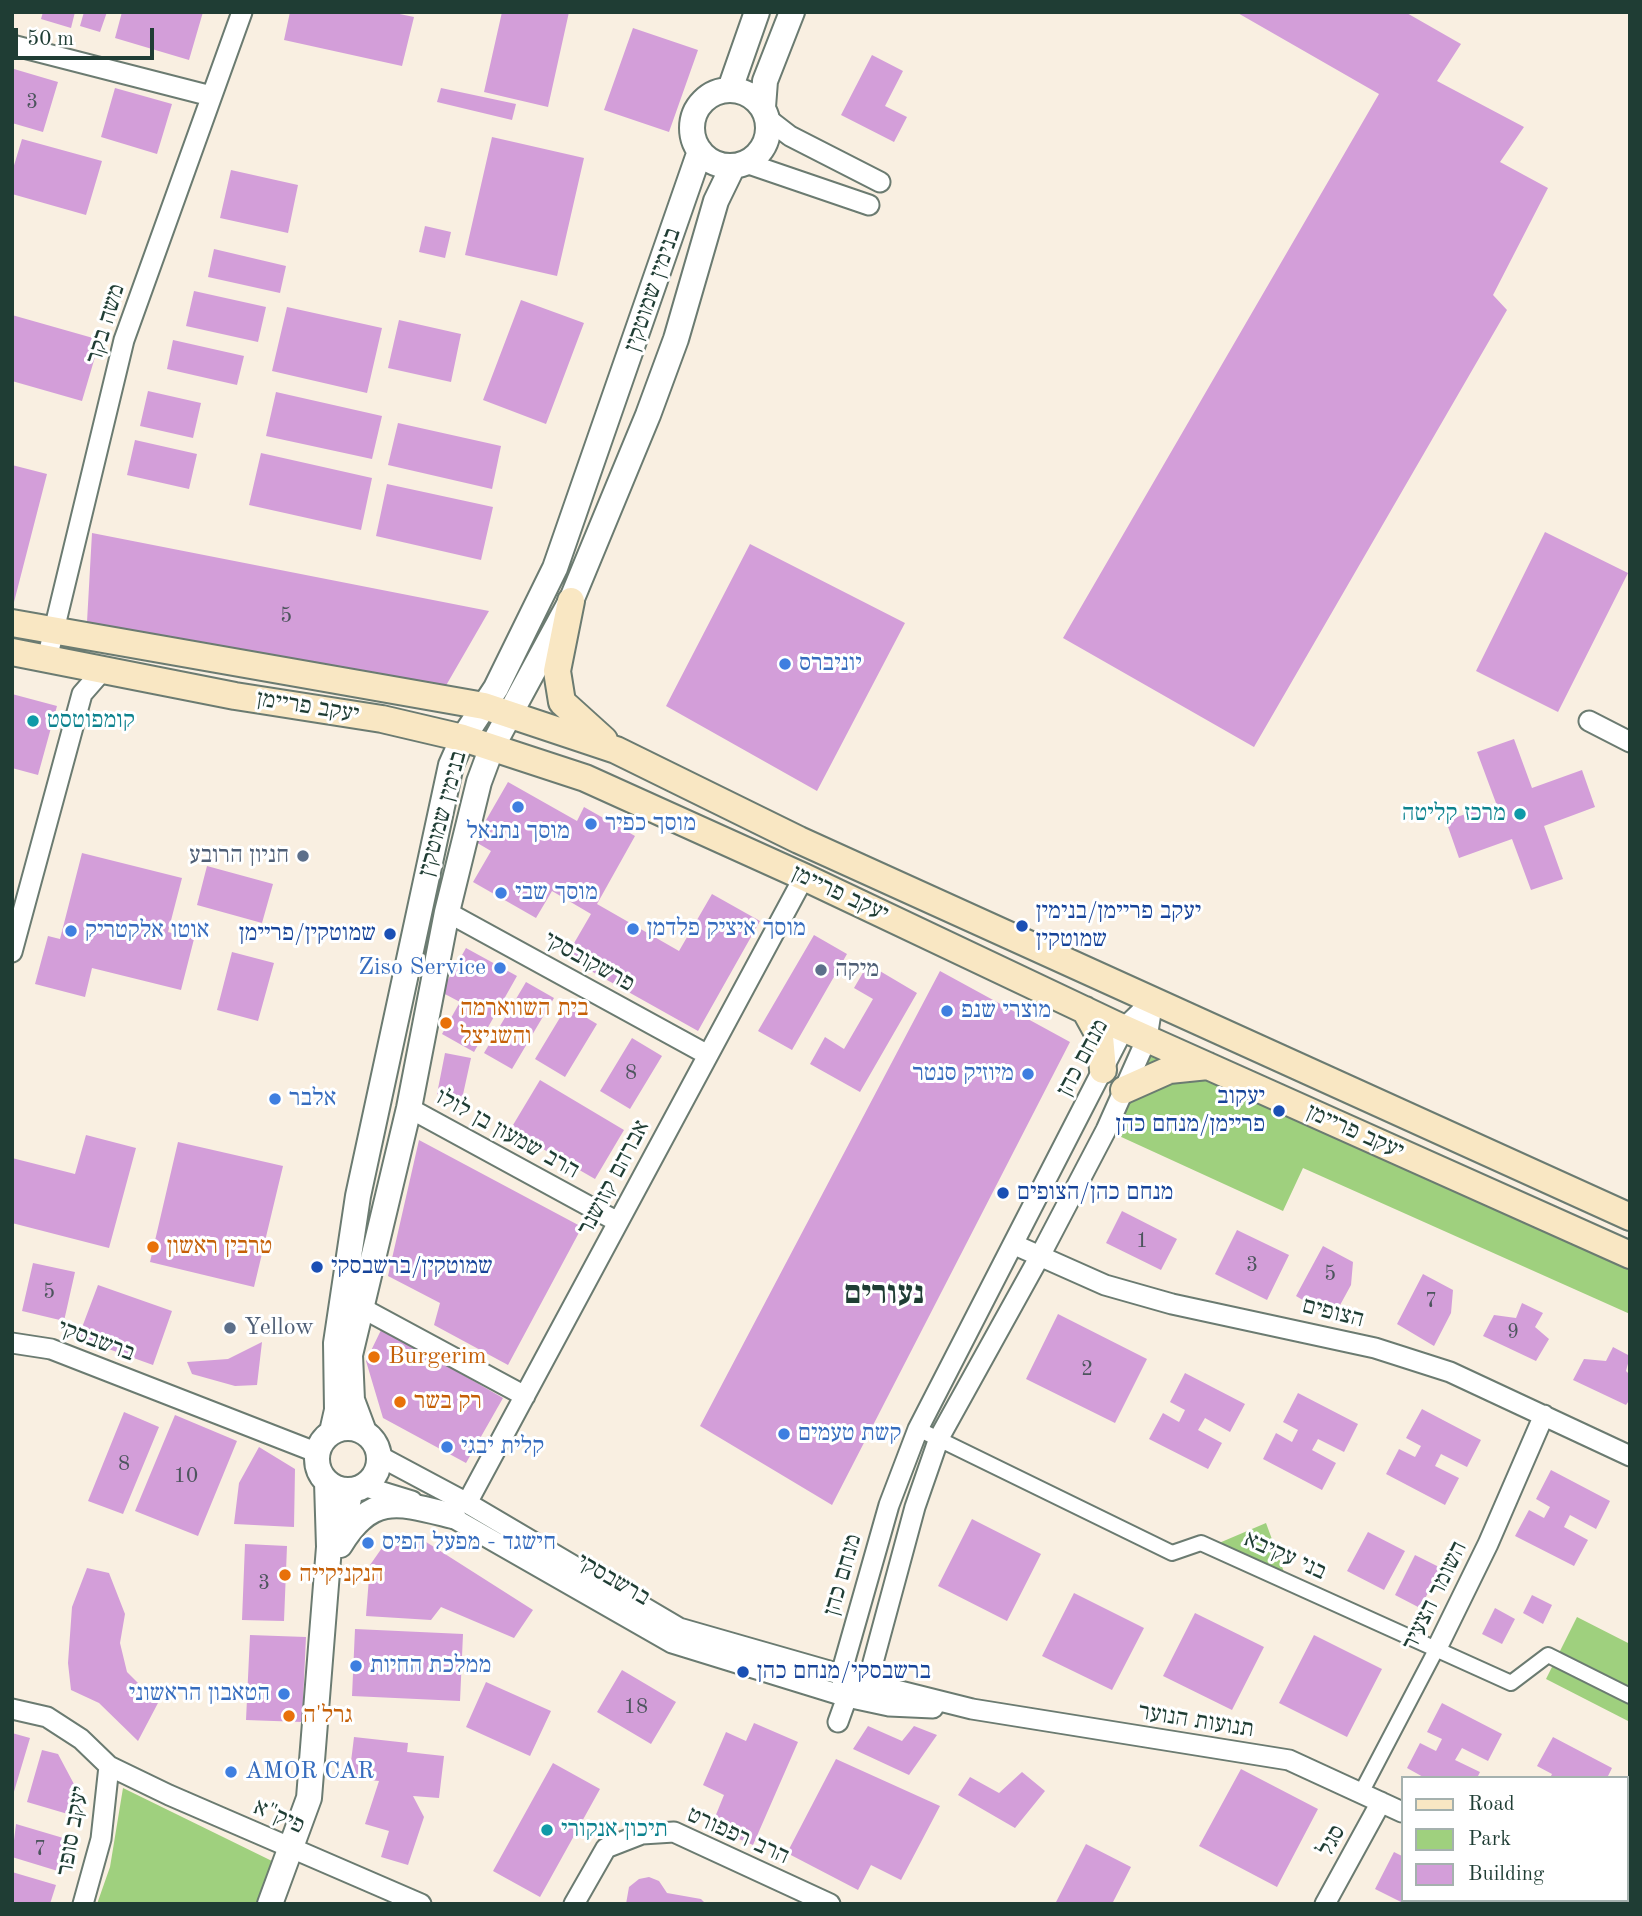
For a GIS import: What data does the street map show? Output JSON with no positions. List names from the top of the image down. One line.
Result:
{"streets":{"main road":["יעקב פריימן"],"street":["בנימין שמוטקין","משה בקר","פרשקובסקי","מנחם כהן","הרב שמעון בן לולו","אברהם קזושנר","הצופים","ברשבסקי","בני עקיבא","השומר הצעיר","תנועות הנוער","פיק\"א","יעקב סופר","הרב רפפורט","סגל"]},"crossings":[["בנימין שמוטקין","יעקב פריימן"],["בנימין שמוטקין","פרשקובסקי"],["בנימין שמוטקין","הרב שמעון בן לולו"],["בנימין שמוטקין","ברשבסקי"],["משה בקר","יעקב פריימן"],["יעקב פריימן","מנחם כהן"],["יעקב פריימן","אברהם קזושנר"],["פרשקובסקי","אברהם קזושנר"],["מנחם כהן","הצופים"],["מנחם כהן","ברשבסקי"],["מנחם כהן","בני עקיבא"],["מנחם כהן","תנועות הנוער"],["הרב שמעון בן לולו","אברהם קזושנר"],["אברהם קזושנר","ברשבסקי"],["הצופים","השומר הצעיר"],["ברשבסקי","תנועות הנוער"],["בני עקיבא","השומר הצעיר"],["השומר הצעיר","תנועות הנוער"],["תנועות הנוער","סגל"],["פיק\"א","יעקב סופר"]],"districts":["נעורים"],"places":["יוניברס","קומפוטסט","מוסך נתנאל","מרכז קליטה","מוסך כפיר","חניון הרובע","מוסך שבי","יעקב פריימן/בנימין שמוטקין","מוסך איציק פלדמן","אוטו אלקטריק","שמוטקין/פריימן","Ziso Service","מיקה","מוצרי שנפ","בית השווארמה והשניצל","מיוזיק סנטר","אלבר","יעקוב פריימן/מנחם כהן","מנחם כהן/הצופים","טרבין ראשון","שמוטקין/ברשבסקי","Yellow","Burgerim","רק בשר","קשת טעמים","קלית יבגי","חישגד - מפעל הפיס","הנקניקייה","ממלכת החיות","ברשבסקי/מנחם כהן","הטאבון הראשוני","גרל'ה","AMOR CAR","תיכון אנקורי"],"house_numbers":["3","5","8","1","3","5","5","7","9","2","8","10","3","18","7"],"legend":["Road","Park","Building"],"scale_bar":"50 m"}
